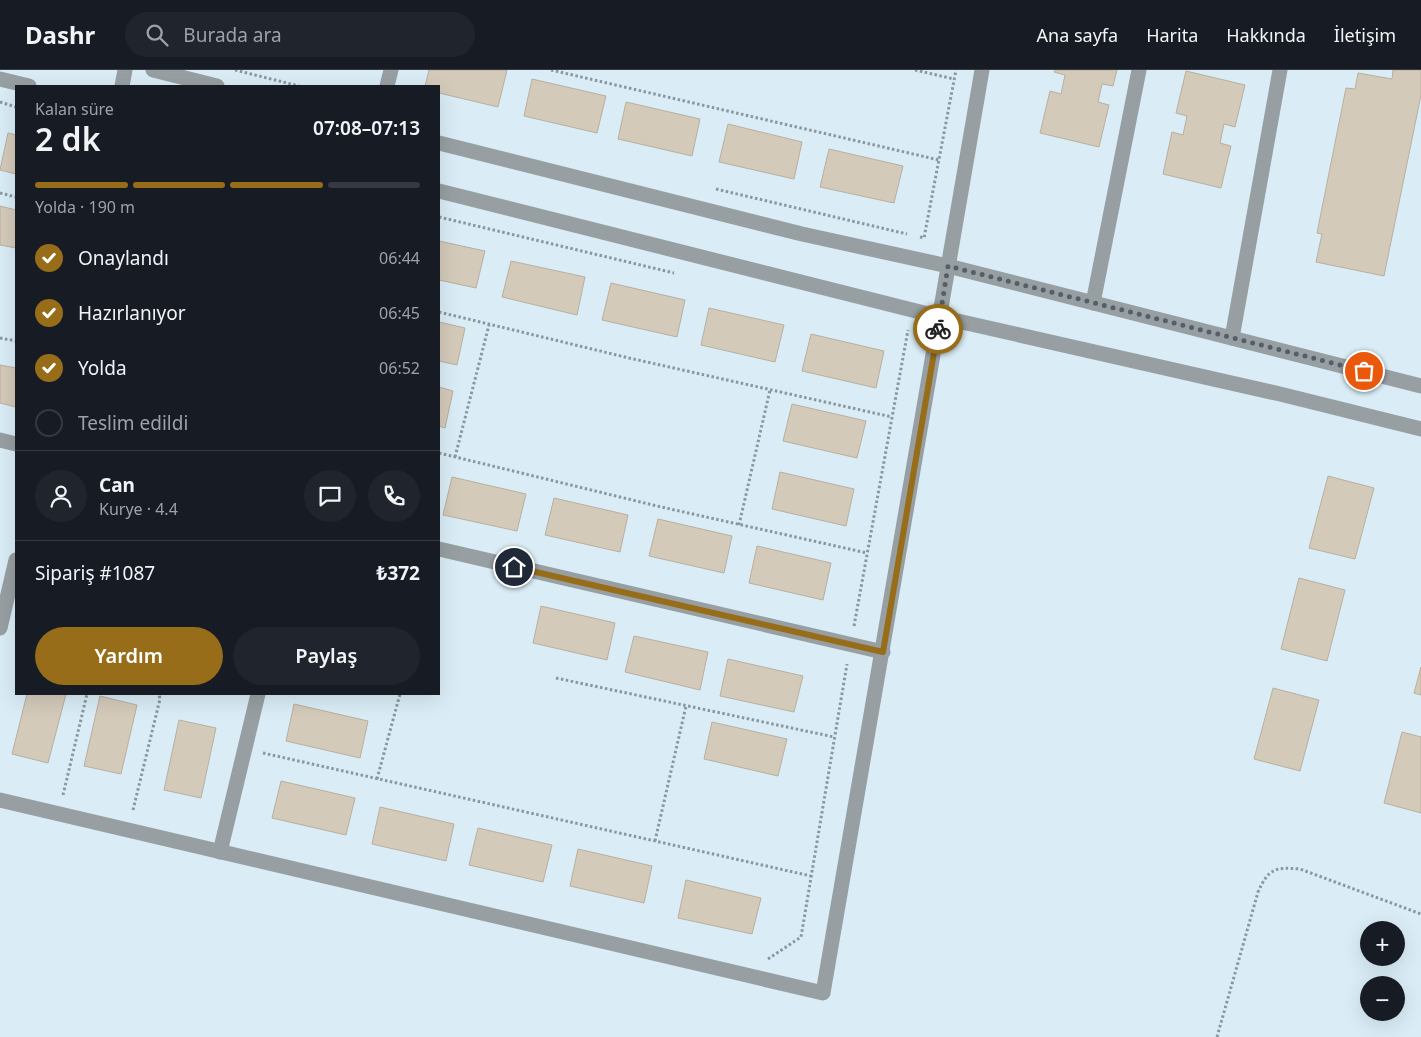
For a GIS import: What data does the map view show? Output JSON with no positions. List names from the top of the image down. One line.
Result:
{"page":{"header":"Dashr","search":"Burada ara","nav":["Ana sayfa","Harita","Hakkında","İletişim"],"heading":["2 dk","Kalan süre","07:08–07:13"],"panel":["Can","Kurye · 4.4","Sipariş #1087","₺372"],"bar":"Yolda · 190 m","list":[["Onaylandı","06:44"],["Hazırlanıyor","06:45"],["Yolda","06:52"],"Teslim edildi"],"buttons":["Yardım","Paylaş"],"map_buttons":["+","−"]}}
